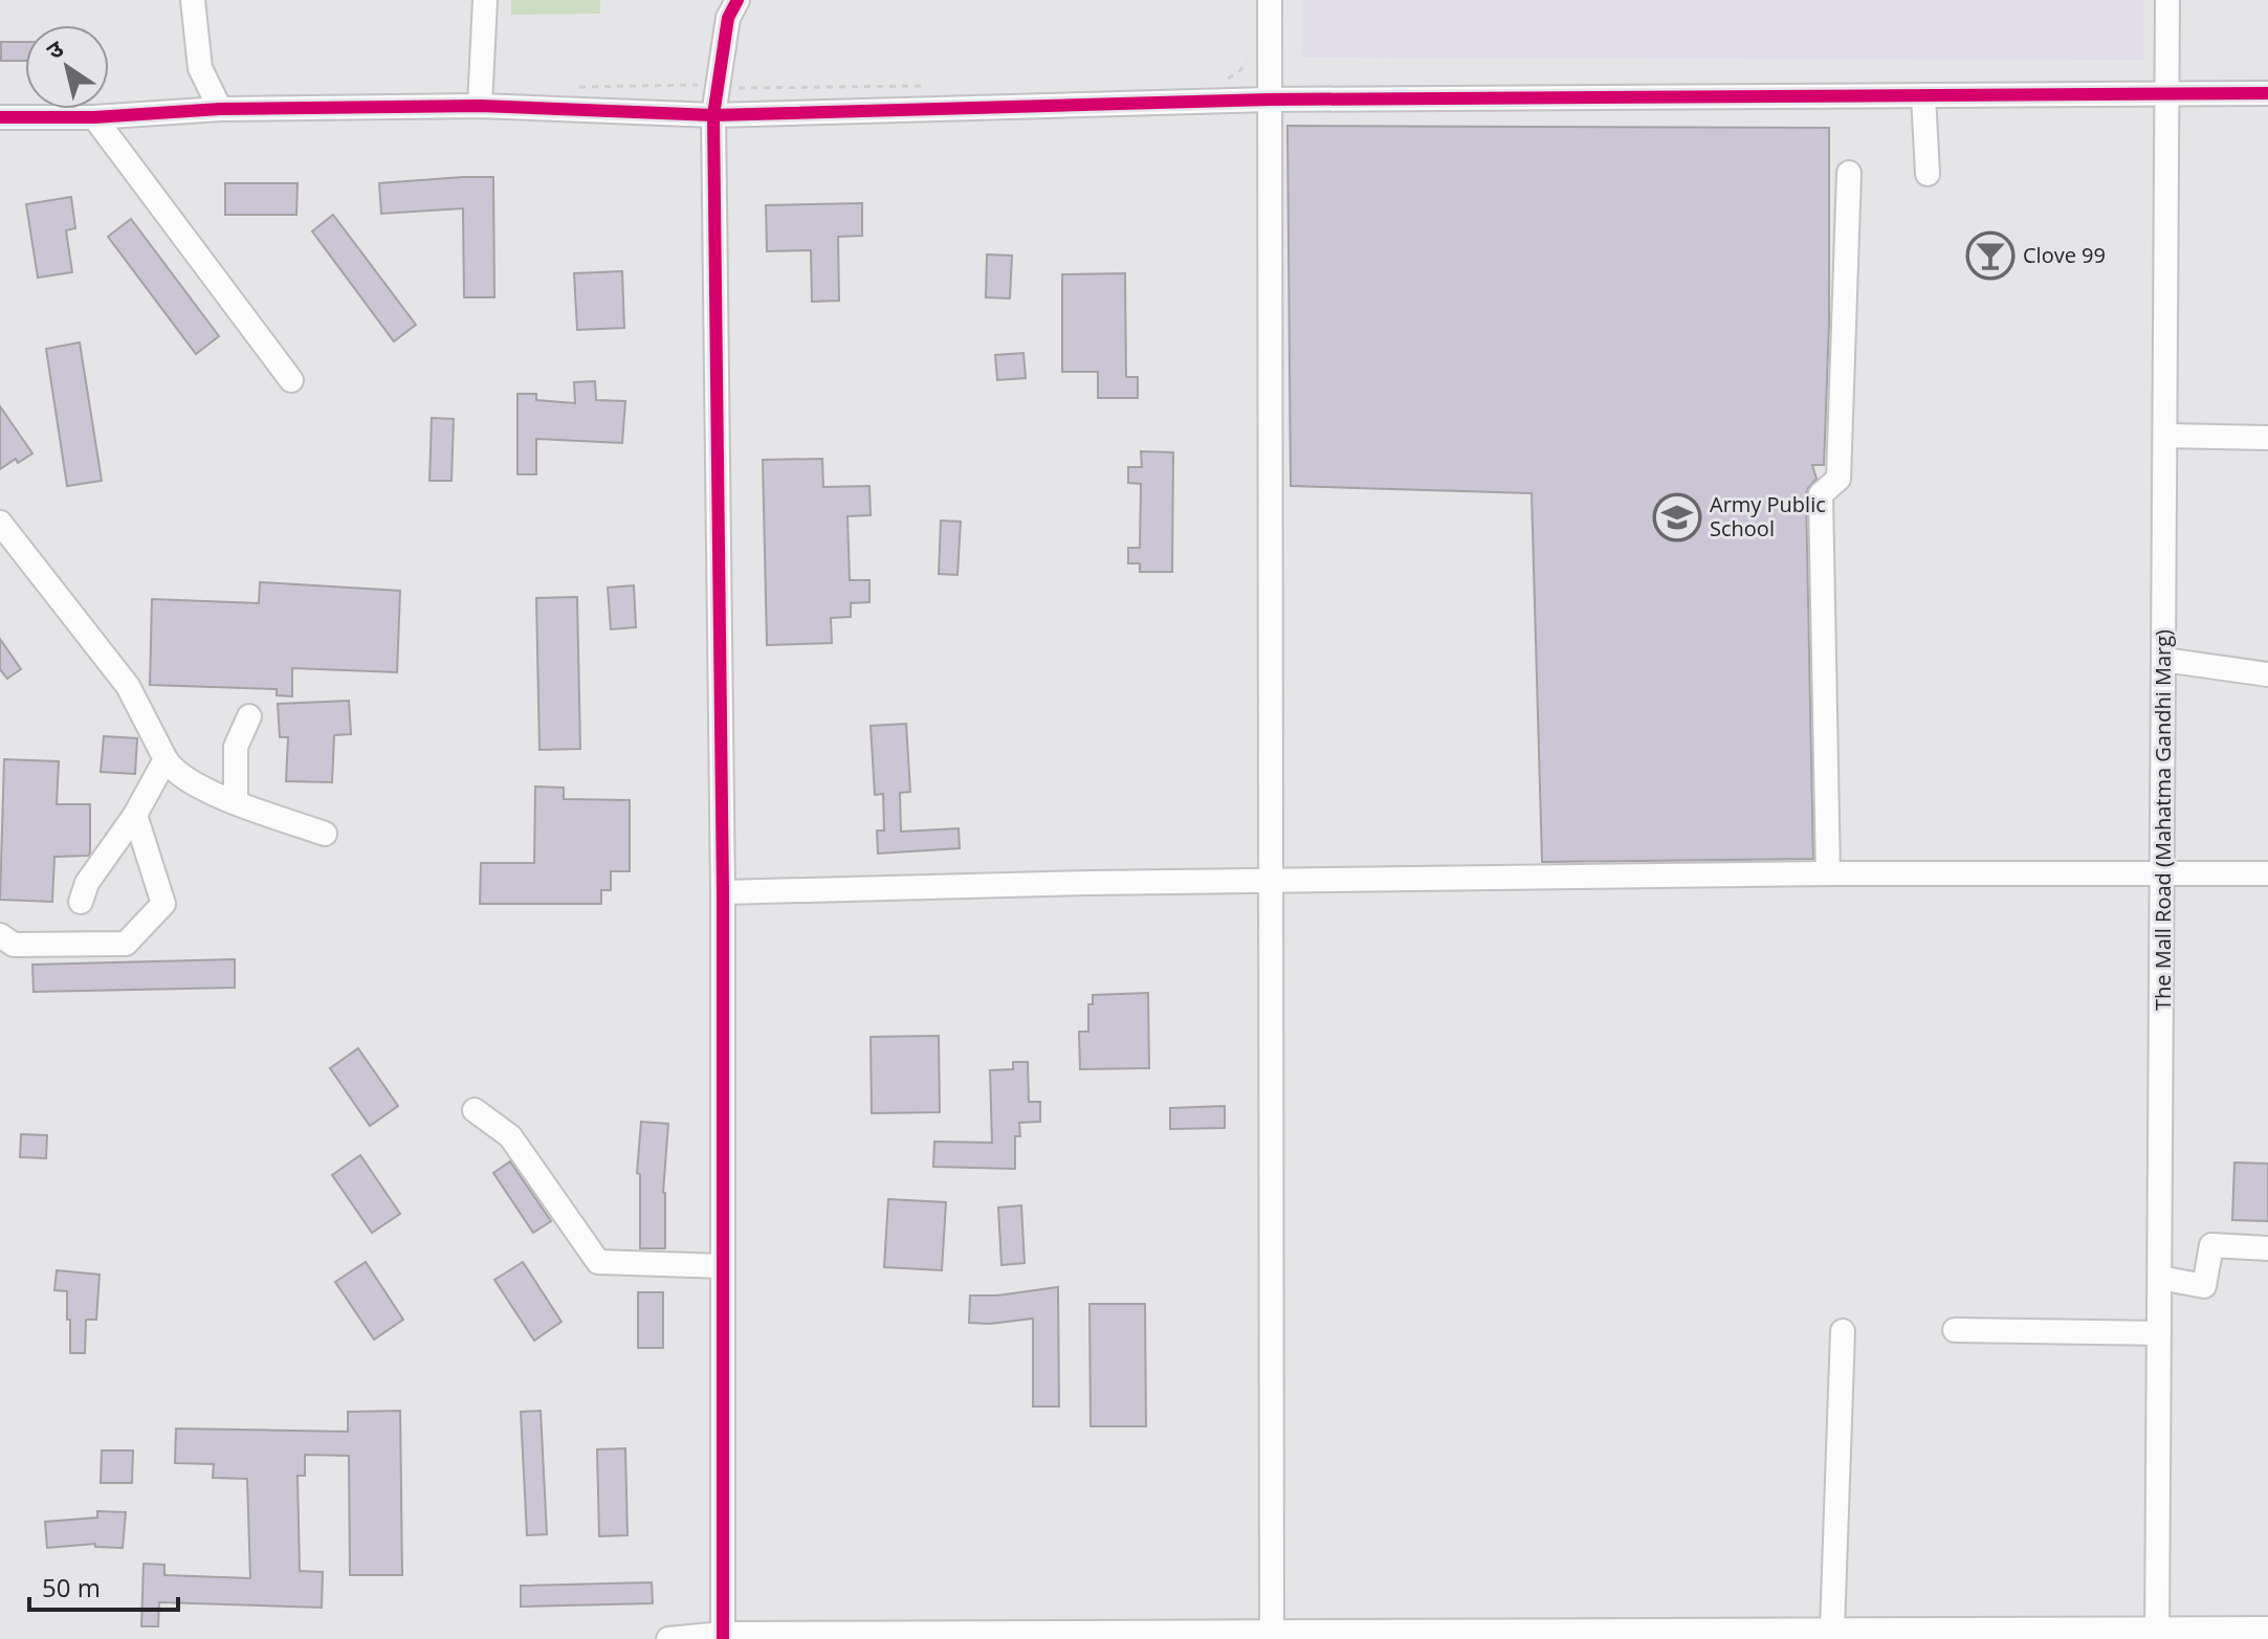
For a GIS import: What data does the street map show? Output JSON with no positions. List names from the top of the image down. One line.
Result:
{"streets":{"street":["The Mall Road (Mahatma Gandhi Marg)"]},"places":{"bar":["Clove 99"],"school or university":["Army Public School"]},"scale_bar":"50 m","north":"top left"}
